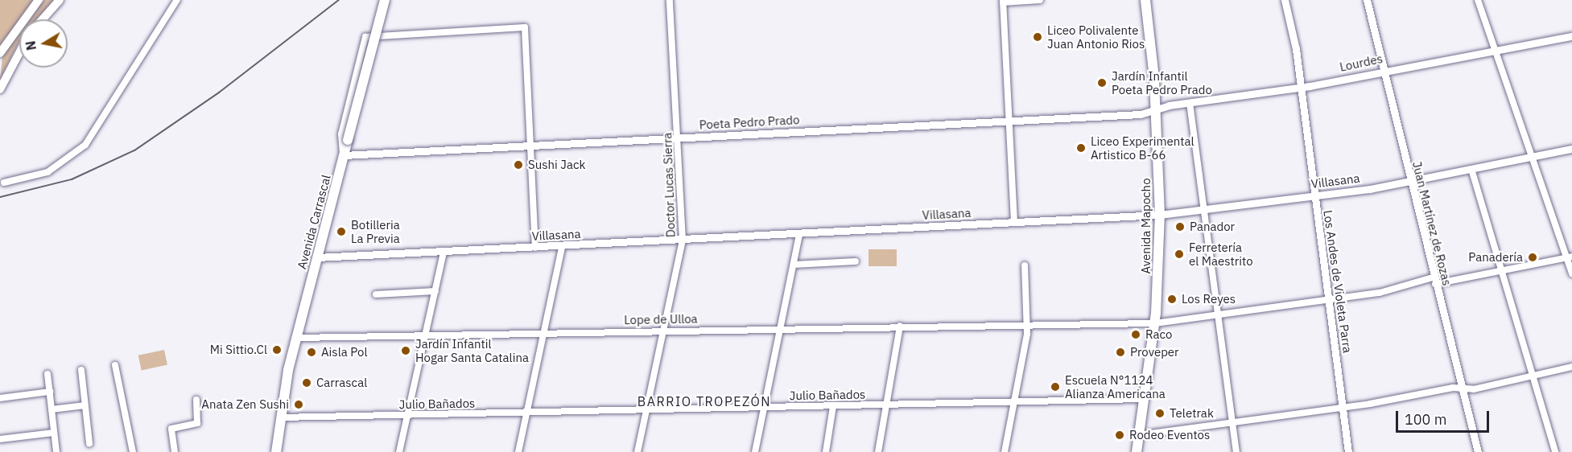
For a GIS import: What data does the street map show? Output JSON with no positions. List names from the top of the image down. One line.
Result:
{"streets":{"main road":["Avenida Carrascal","Avenida Mapocho"],"street":["Lourdes","Poeta Pedro Prado","Villasana","Doctor Lucas Sierra","Juan Martínez de Rozas","Los Andes de Violeta Parra","Lope de Ulloa","Julio Bañados"]},"crossings":[["Lourdes","Poeta Pedro Prado"],["Lourdes","Juan Martínez de Rozas"],["Lourdes","Avenida Mapocho"],["Lourdes","Los Andes de Violeta Parra"],["Poeta Pedro Prado","Doctor Lucas Sierra"],["Poeta Pedro Prado","Avenida Carrascal"],["Poeta Pedro Prado","Avenida Mapocho"],["Villasana","Doctor Lucas Sierra"],["Villasana","Avenida Carrascal"],["Villasana","Juan Martínez de Rozas"],["Villasana","Avenida Mapocho"],["Villasana","Los Andes de Violeta Parra"],["Doctor Lucas Sierra","Lope de Ulloa"],["Doctor Lucas Sierra","Julio Bañados"],["Avenida Carrascal","Lope de Ulloa"],["Avenida Carrascal","Julio Bañados"],["Juan Martínez de Rozas","Lope de Ulloa"],["Avenida Mapocho","Lope de Ulloa"],["Avenida Mapocho","Julio Bañados"],["Los Andes de Violeta Parra","Lope de Ulloa"]],"districts":["BARRIO TROPEZÓN"],"places":["Liceo Polivalente Juan Antonio Rios","Jardín Infantil Poeta Pedro Prado","Liceo Experimental Artistico B-66","Sushi Jack","Panador","Botilleria La Previa","Ferretería el Maestrito","Panadería","Los Reyes","Raco","Mi Sittio.Cl","Jardín Infantil Hogar Santa Catalina","Aisla Pol","Proveper","Carrascal","Escuela N°1124 Alianza Americana","Anata Zen Sushi","Teletrak","Rodeo Eventos"],"scale_bar":"100 m","north":"left"}
